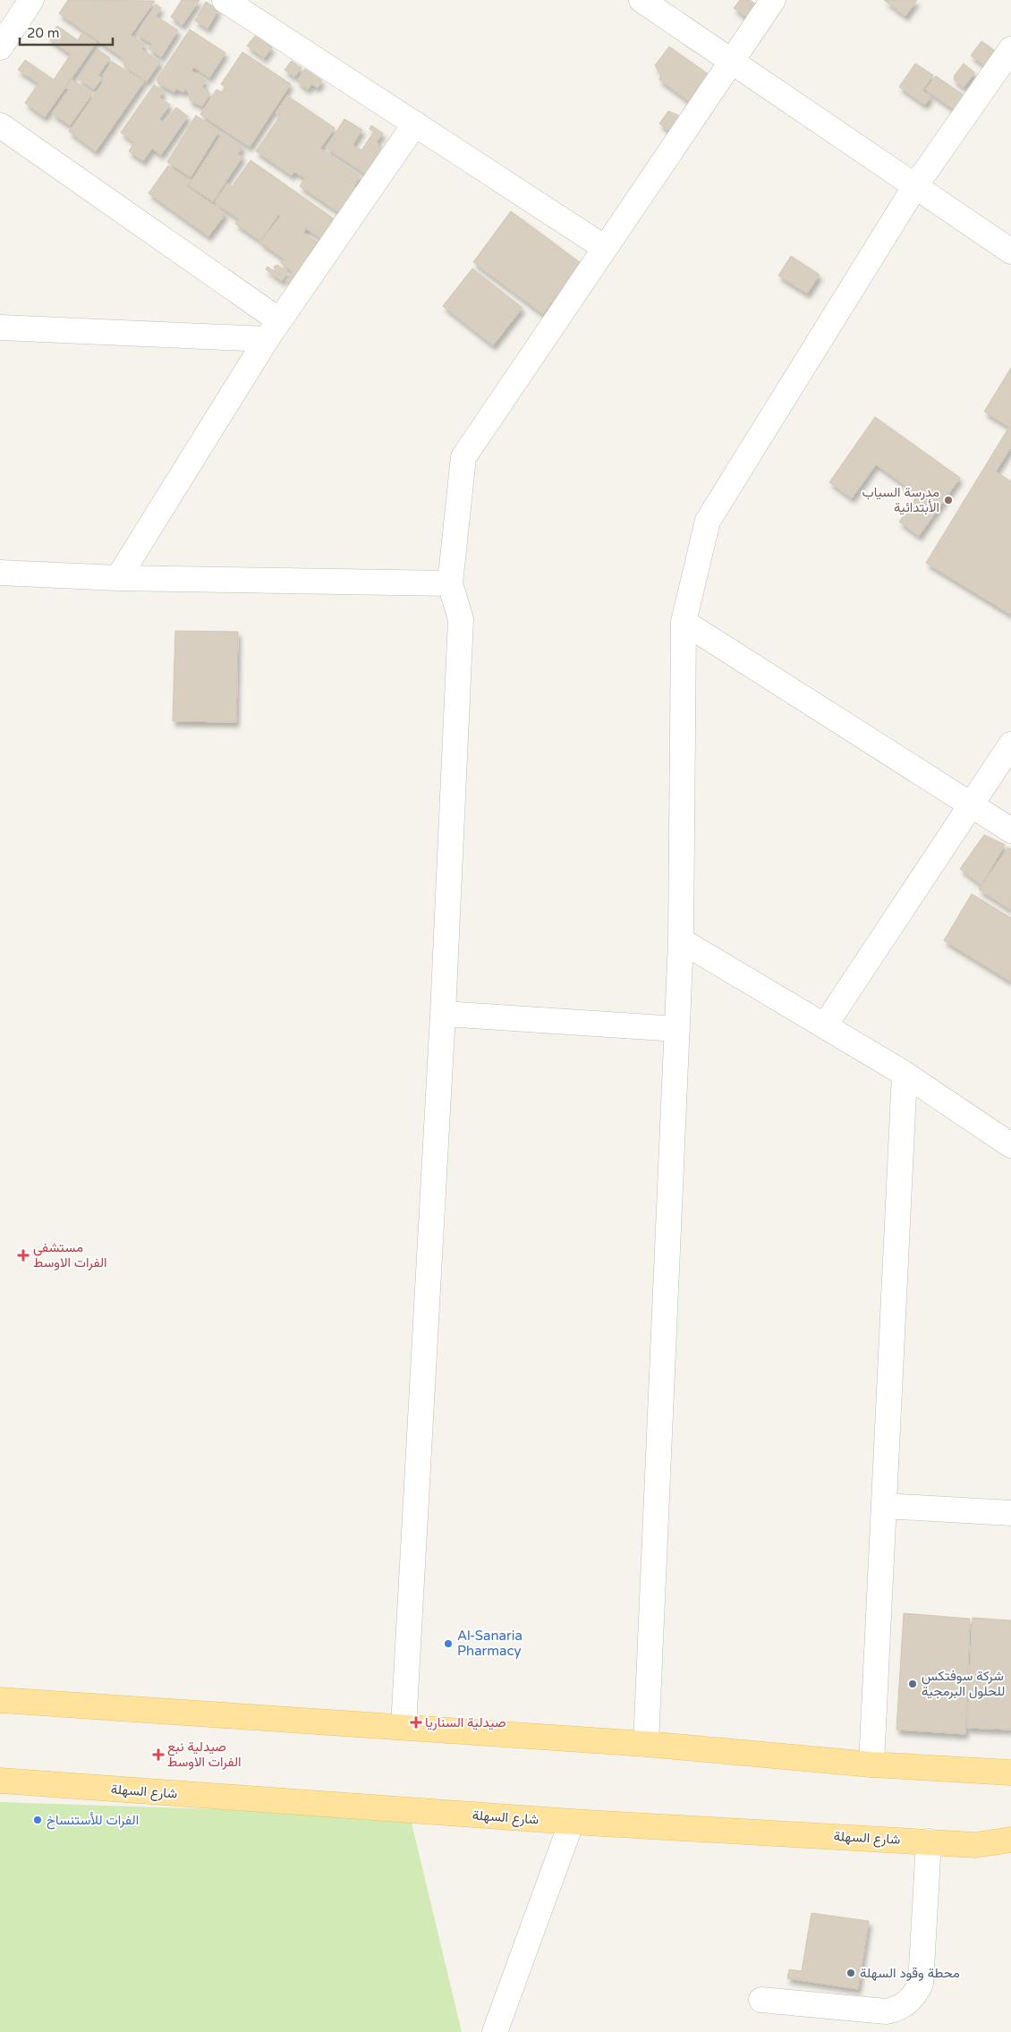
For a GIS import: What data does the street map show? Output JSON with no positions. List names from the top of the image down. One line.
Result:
{"streets":{"main road":["شارع السهلة"]},"places":{"other":["مدرسة السياب الأبتدائية","Al-Sanaria Pharmacy","شركة سوفتكس للحلول البرمجية","الفرات للأستنساخ","محطة وقود السهلة"],"health":["مستشفى الفرات الاوسط","صيدلية السناريا","صيدلية نبع الفرات الاوسط"]},"scale_bar":"20 m"}
